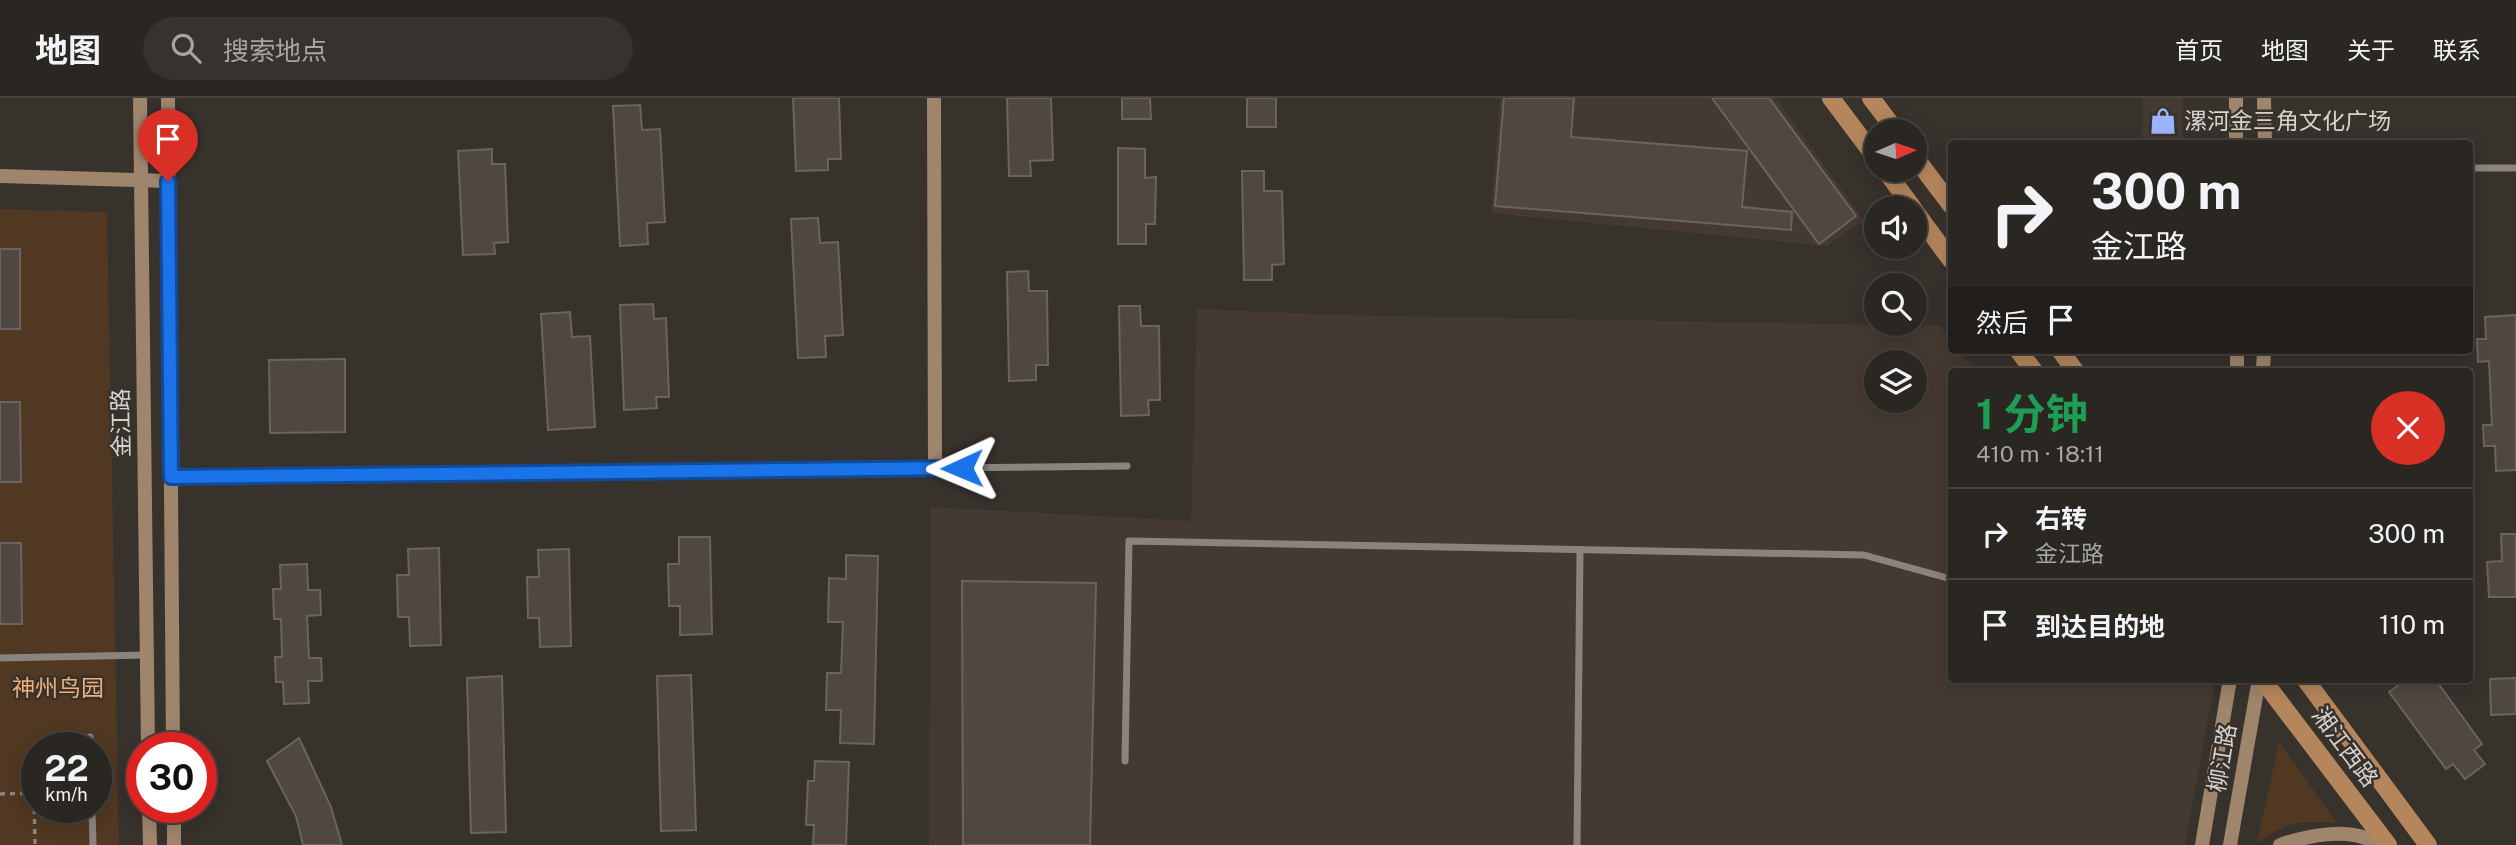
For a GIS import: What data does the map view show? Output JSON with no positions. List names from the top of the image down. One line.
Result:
{"streets":{"main road":["湘江西路"],"street":["金江路","柳江路"]},"parks":["神州鸟园"],"places":{"shop":["漯河金三角文化广场"]},"north":"right","page":{"header":"地图","search":"搜索地点","nav":["首页","地图","关于","联系"],"turn":["300 m","金江路"],"then":"然后","heading":["1 分钟","410 m · 18:11"],"list":[{"name":"右转","note":"金江路","value":"300 m"},{"name":"到达目的地","value":"110 m"}],"speed":"22 km/h","limit":"30"}}
